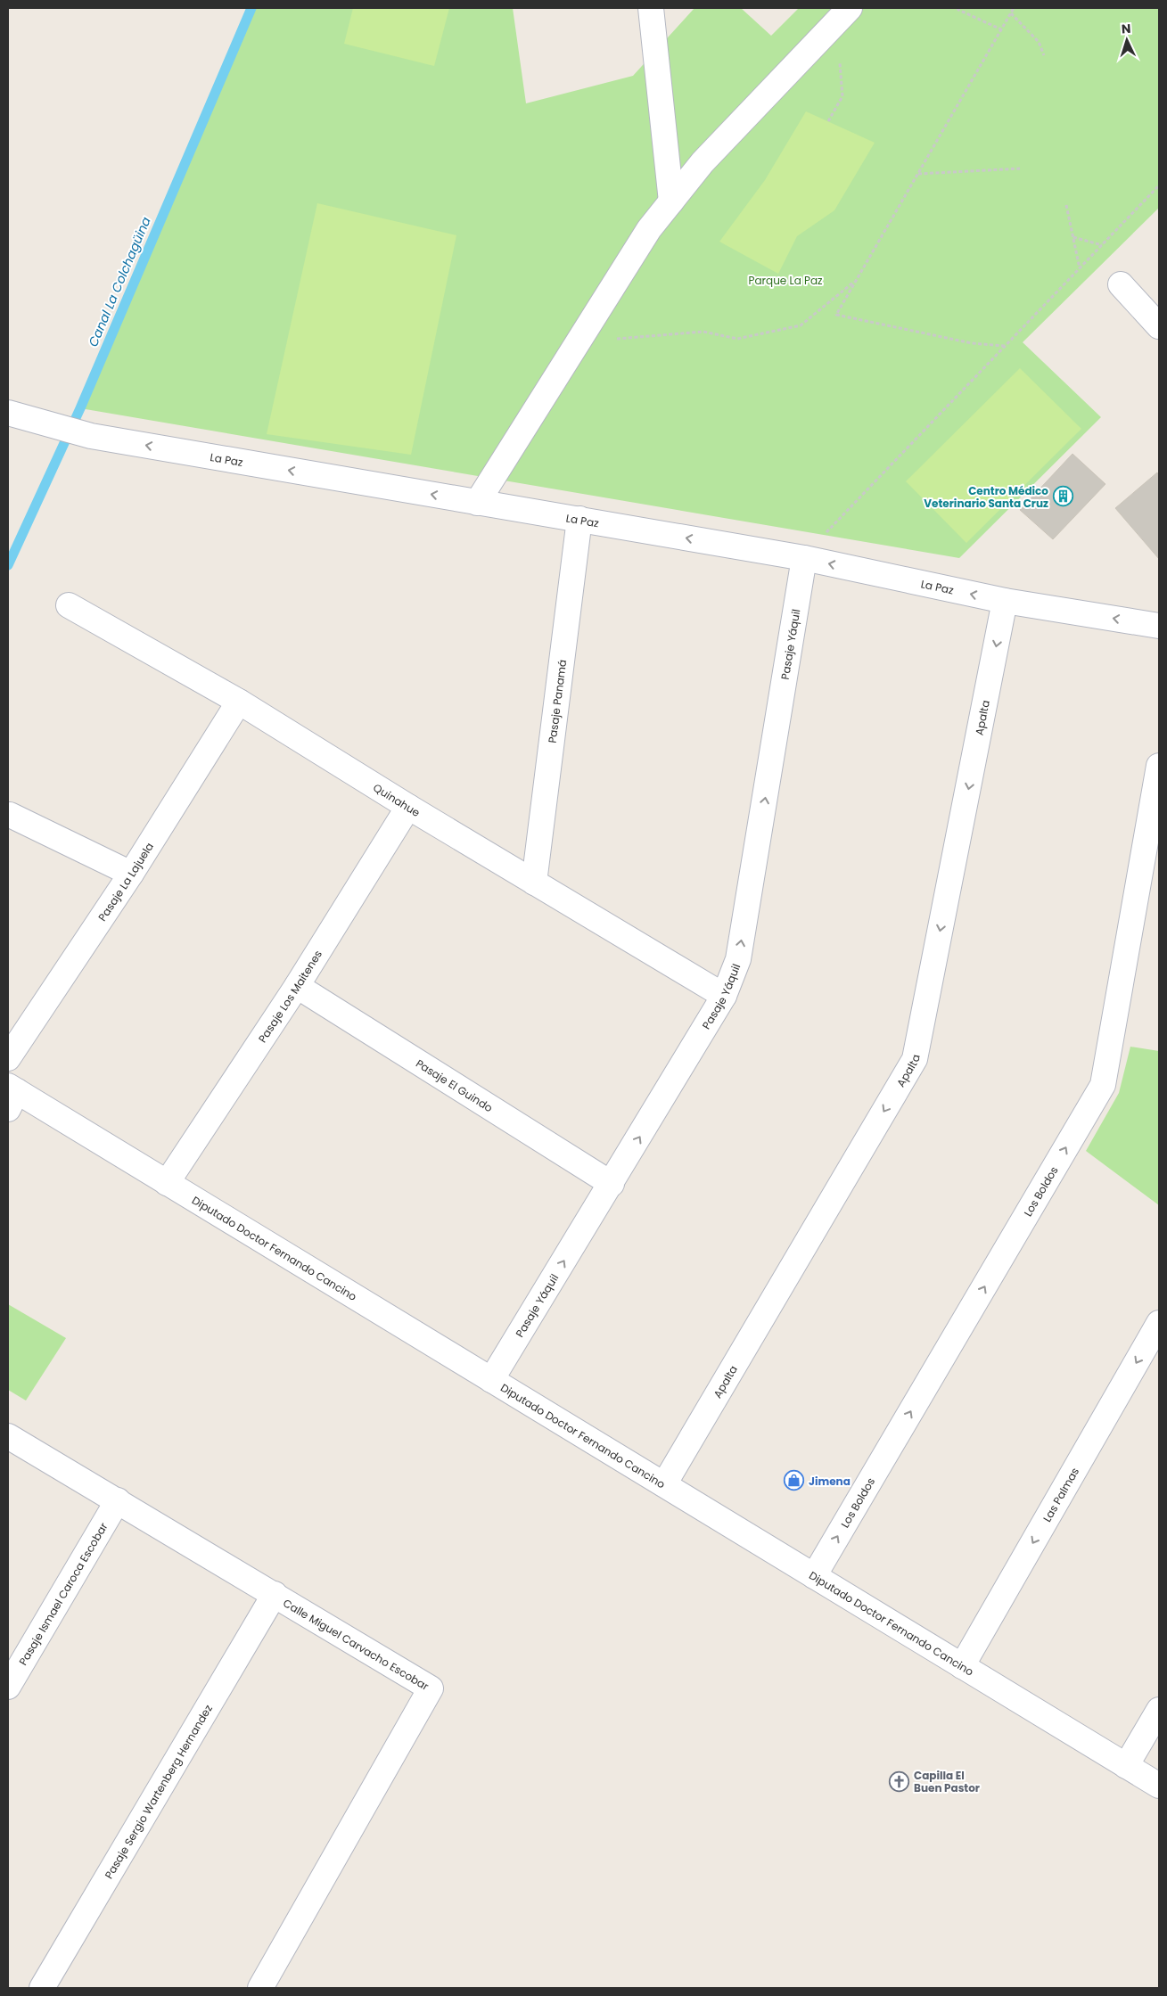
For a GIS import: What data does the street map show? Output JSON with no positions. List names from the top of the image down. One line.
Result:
{"streets":{"street":["La Paz","Pasaje Yáquil","Pasaje Panamá","Apalta","Quinahue","Pasaje La Lajuela","Pasaje Los Maitenes","Pasaje El Guindo","Los Boldos","Diputado Doctor Fernando Cancino","Las Palmas","Pasaje Ismael Caroca Escobar","Calle Miguel Carvacho Escobar","Pasaje Sergio Wartenberg Hernandez"]},"crossings":[["La Paz","Pasaje Yáquil"],["La Paz","Pasaje Panamá"],["La Paz","Apalta"],["Pasaje Yáquil","Quinahue"],["Pasaje Yáquil","Pasaje El Guindo"],["Pasaje Yáquil","Diputado Doctor Fernando Cancino"],["Pasaje Panamá","Quinahue"],["Apalta","Diputado Doctor Fernando Cancino"],["Quinahue","Pasaje La Lajuela"],["Quinahue","Pasaje Los Maitenes"],["Pasaje Los Maitenes","Pasaje El Guindo"],["Pasaje Los Maitenes","Diputado Doctor Fernando Cancino"],["Los Boldos","Diputado Doctor Fernando Cancino"],["Diputado Doctor Fernando Cancino","Las Palmas"],["Pasaje Ismael Caroca Escobar","Calle Miguel Carvacho Escobar"],["Calle Miguel Carvacho Escobar","Pasaje Sergio Wartenberg Hernandez"]],"one_way":["La Paz","Pasaje Yáquil","Apalta","Los Boldos","Las Palmas"],"water":["Canal La Colchagüina"],"parks":["Parque La Paz"],"places":{"building":["Centro Médico Veterinario Santa Cruz"],"shop":["Jimena"],"church":["Capilla El Buen Pastor"]},"north":"top"}
